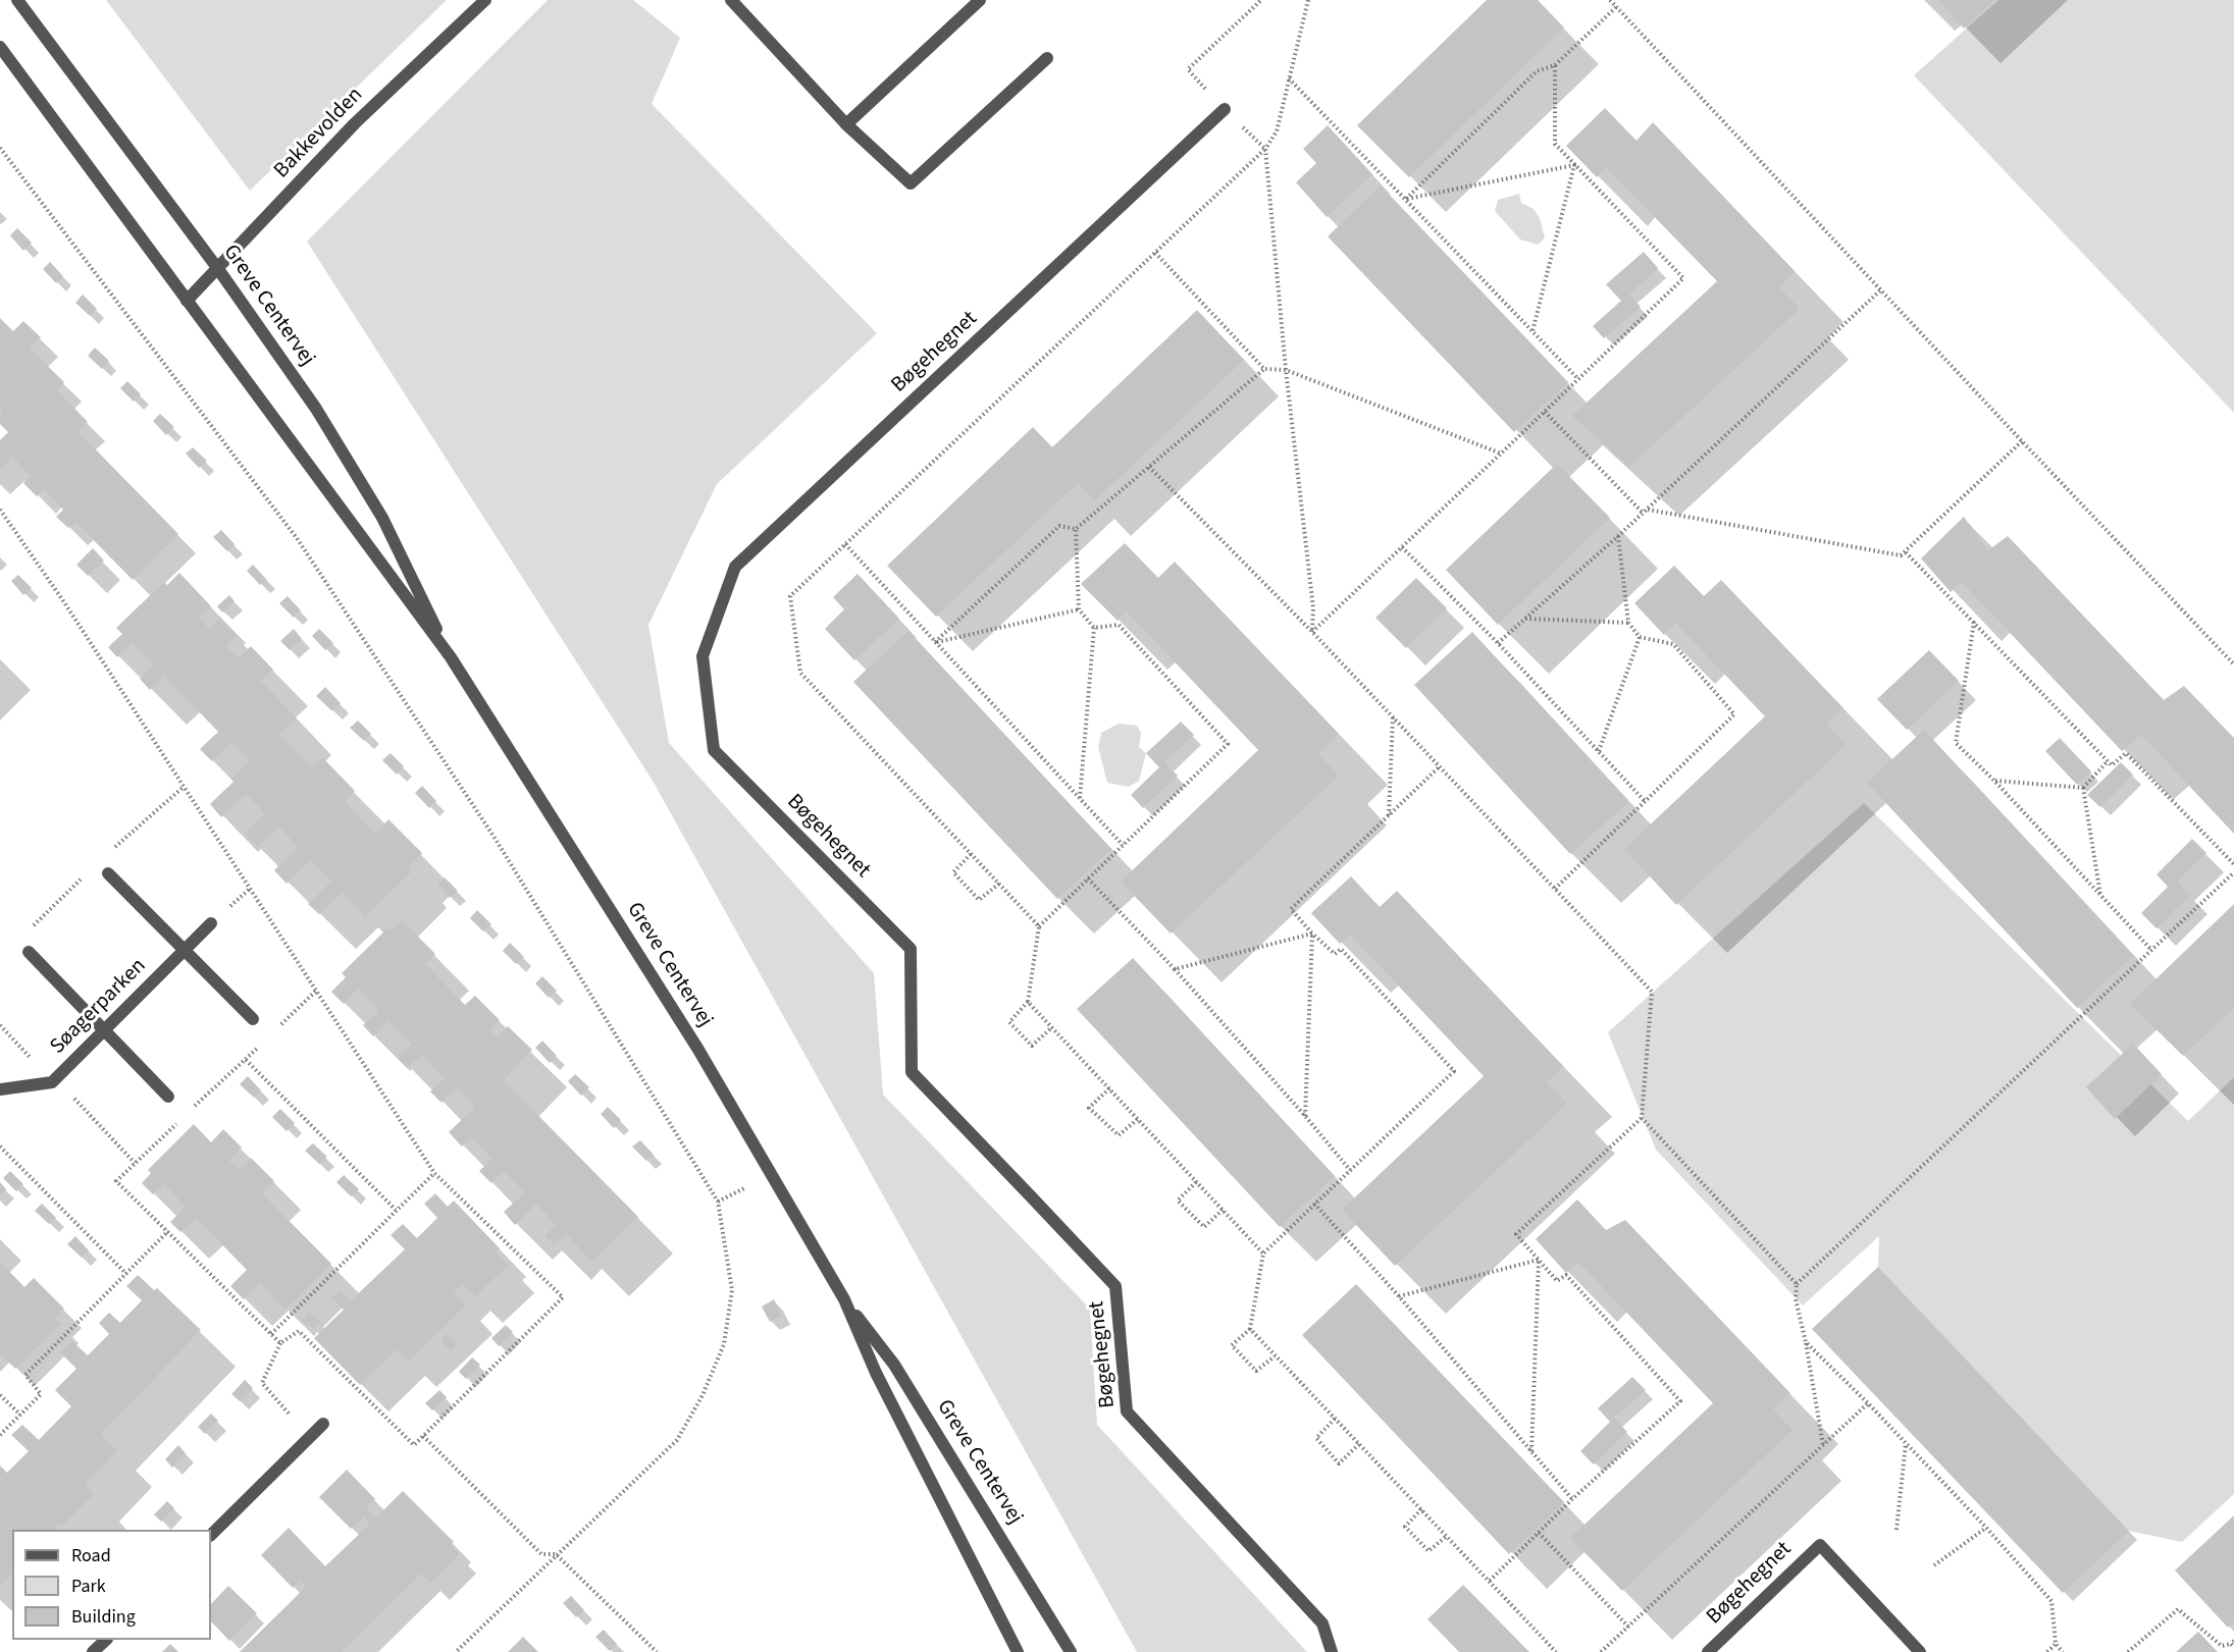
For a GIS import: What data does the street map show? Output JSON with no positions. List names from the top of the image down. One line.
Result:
{"streets":{"street":["Bakkevolden","Greve Centervej","Bøgehegnet","Søagerparken"]},"crossings":[["Bakkevolden","Greve Centervej"]],"legend":["Road","Park","Building"]}
